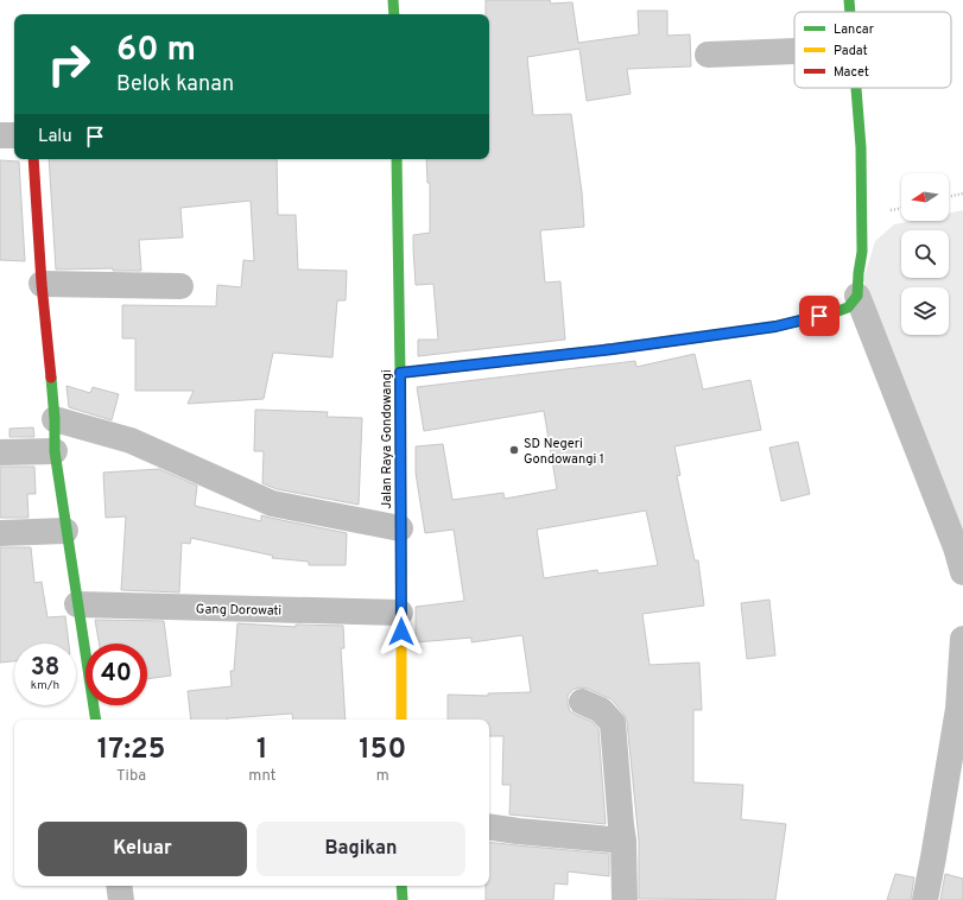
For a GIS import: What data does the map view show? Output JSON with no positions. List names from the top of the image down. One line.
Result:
{"streets":{"street":["Jalan Raya Gondowangi","Gang Dorowati"]},"crossings":[["Jalan Raya Gondowangi","Gang Dorowati"]],"places":["SD Negeri Gondowangi 1"],"legend":["Lancar","Padat","Macet"],"north":"left","page":{"turn":["60 m","Belok kanan"],"then":"Lalu","speed":"38 km/h","limit":"40","eta":["17:25","Tiba","1","mnt","150","m"],"buttons":["Keluar","Bagikan"]}}
